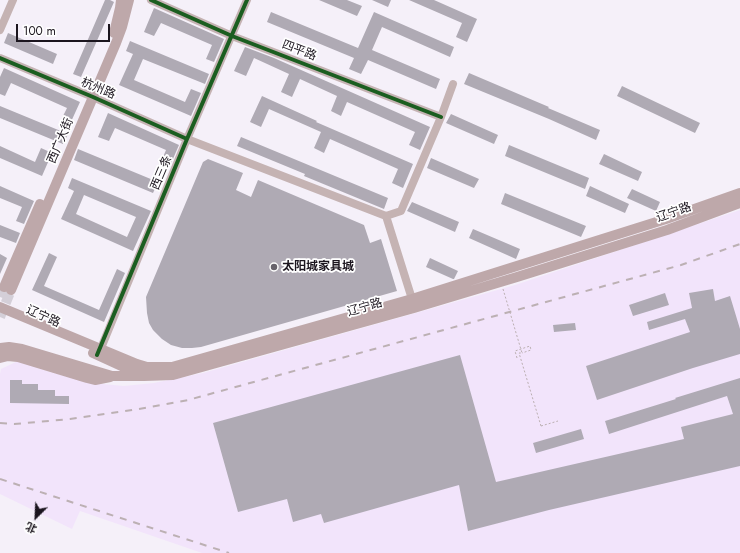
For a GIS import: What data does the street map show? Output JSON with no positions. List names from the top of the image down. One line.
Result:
{"streets":{"main road":["西广大街","辽宁路"],"street":["四平路","杭州路","西三条"]},"crossings":[["四平路","西三条"],["杭州路","西广大街"],["杭州路","西三条"],["西三条","辽宁路"]],"places":["太阳城家具城"],"scale_bar":"100 m","north":"bottom left"}
